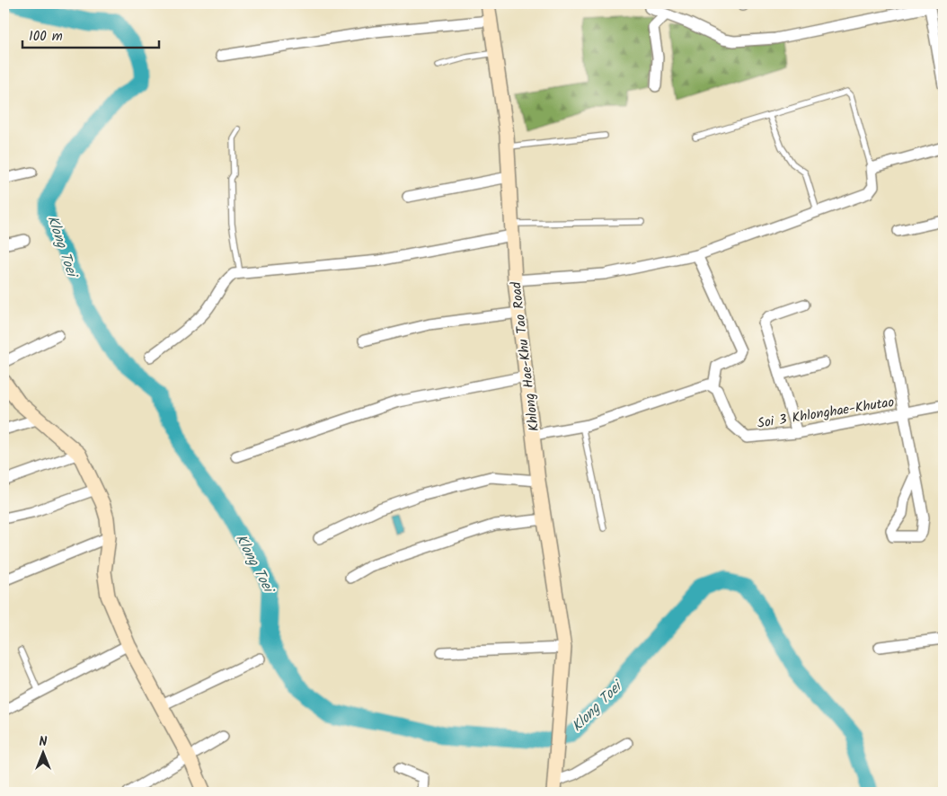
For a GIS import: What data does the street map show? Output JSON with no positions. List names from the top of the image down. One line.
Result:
{"streets":{"street":["Khlong Hae-Khu Tao Road","Soi 3 Khlonghae-Khutao"]},"water":["Klong Toei"],"scale_bar":"100 m","north":"top"}
